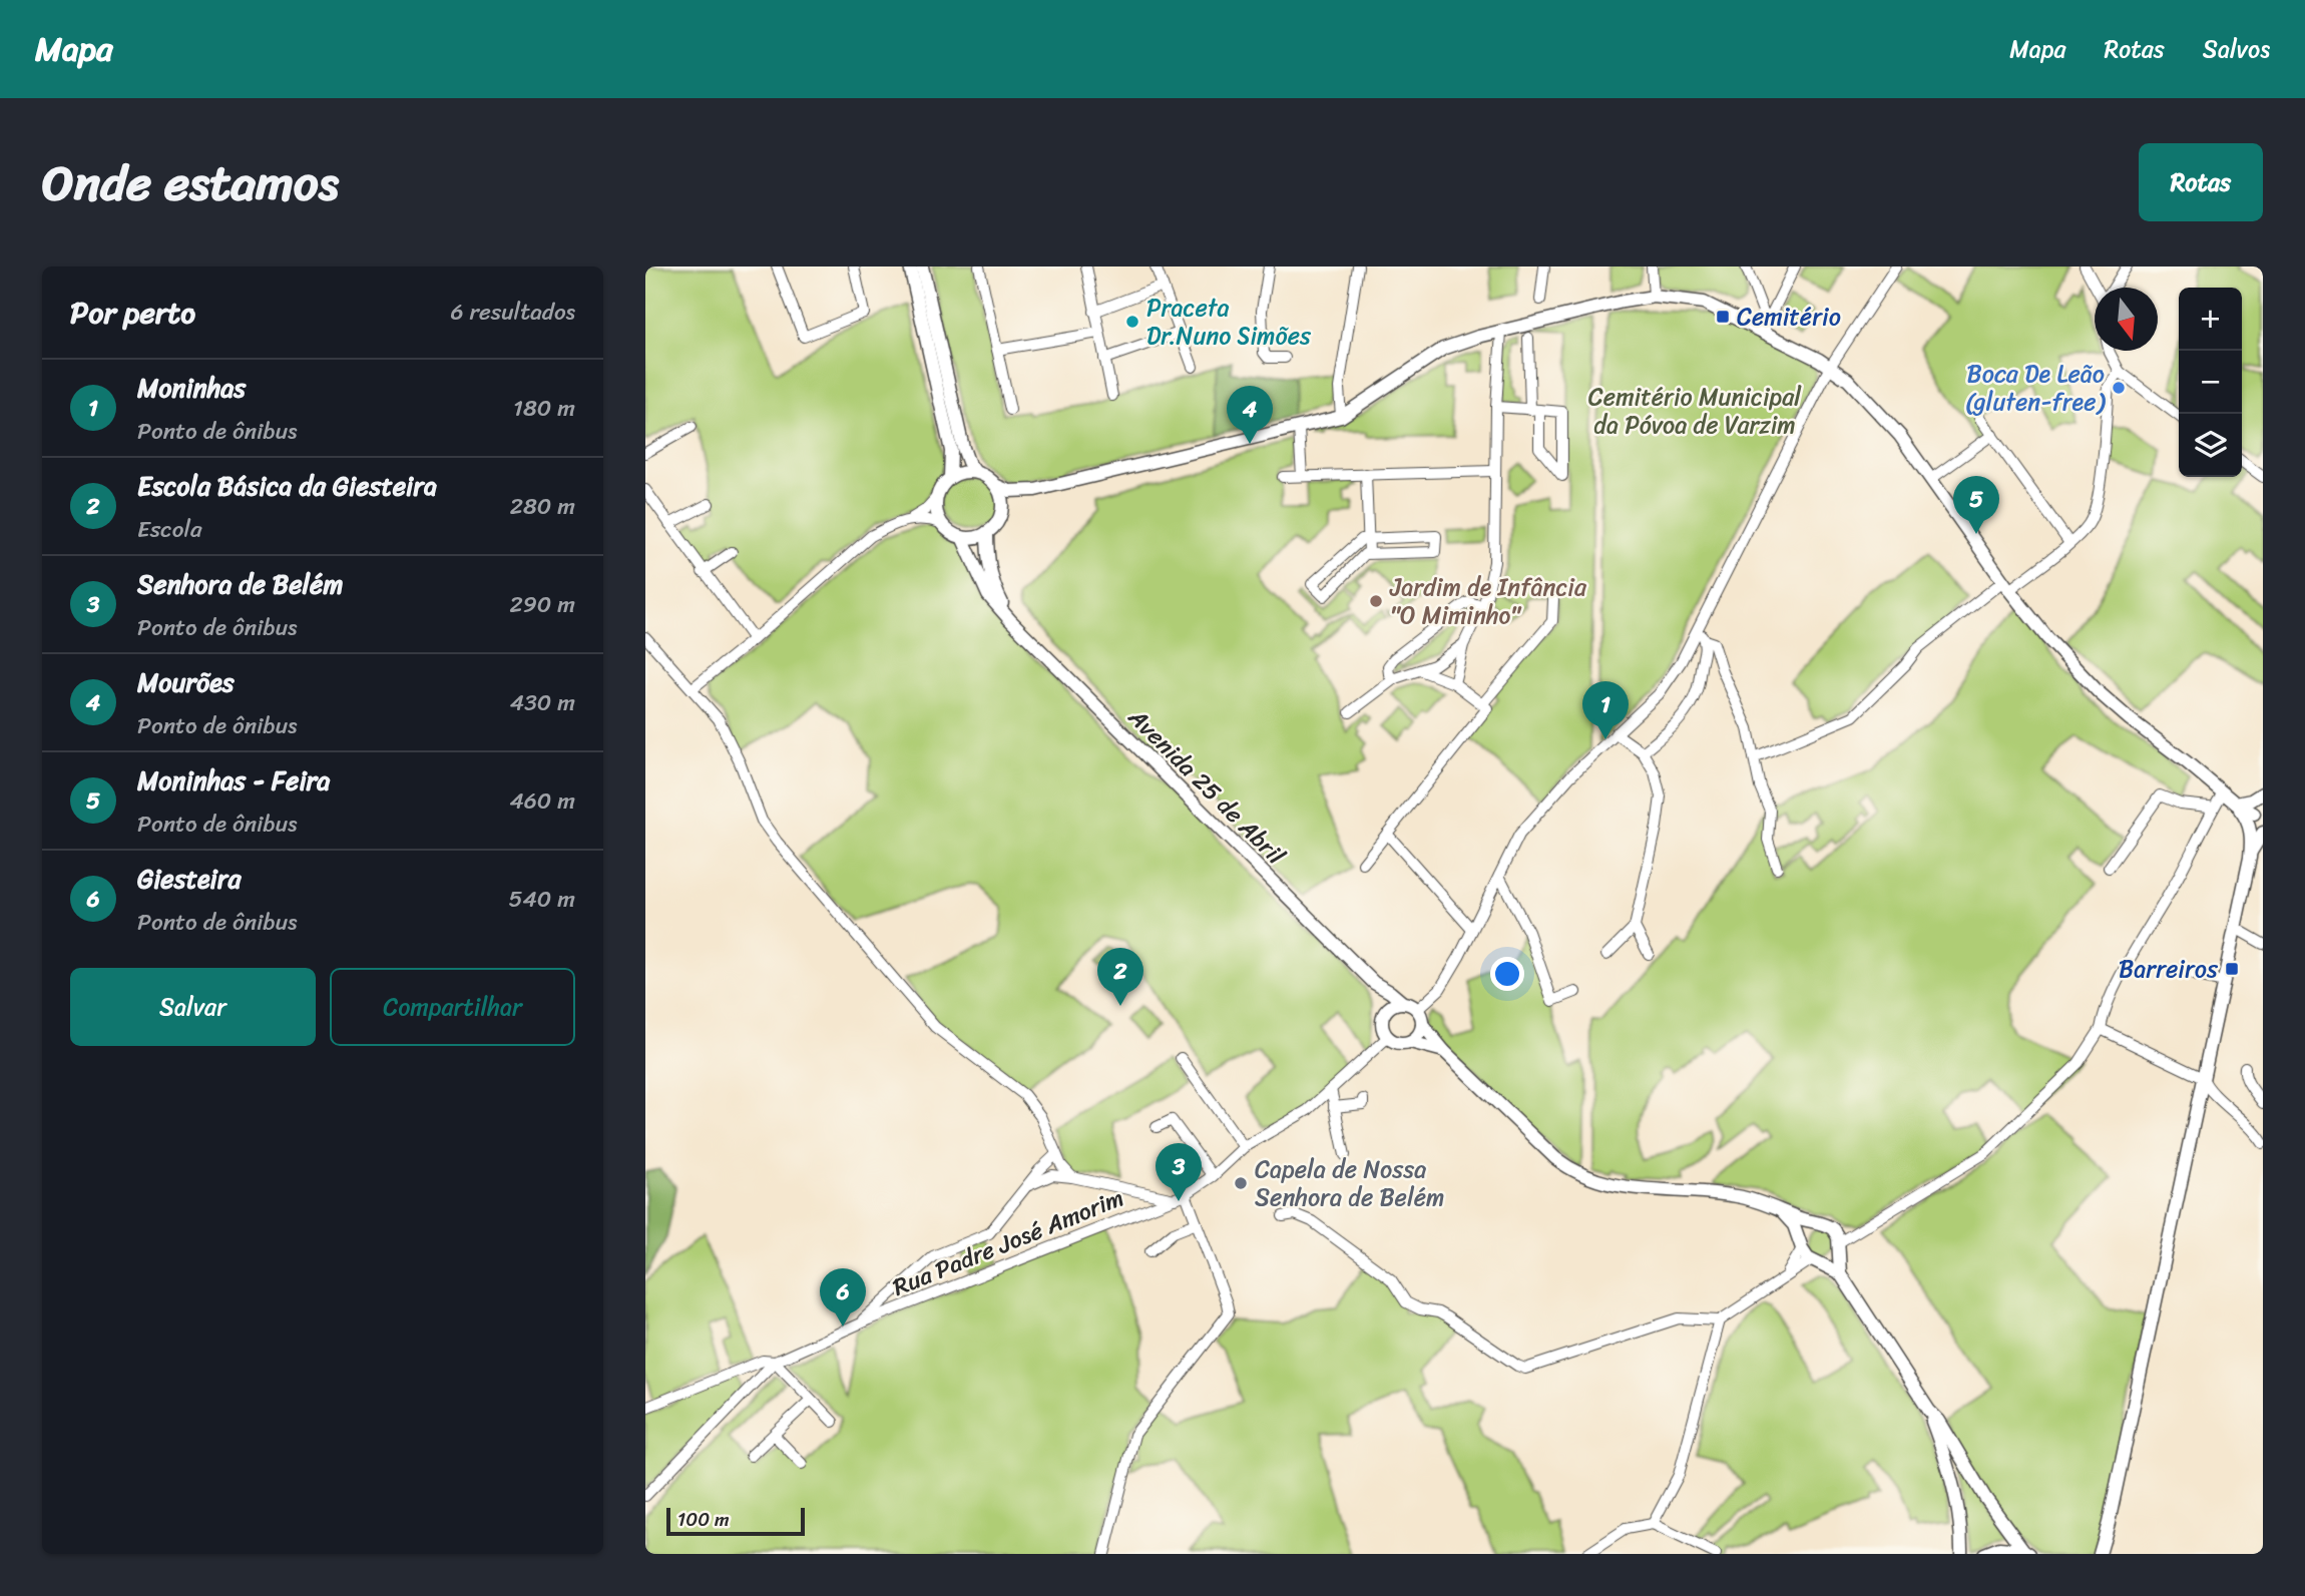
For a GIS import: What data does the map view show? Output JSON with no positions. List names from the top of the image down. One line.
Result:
{"streets":{"main road":["Avenida 25 de Abril"],"street":["Rua Padre José Amorim"]},"crossings":[["Avenida 25 de Abril","Rua Padre José Amorim"]],"parks":["Cemitério Municipal da Póvoa de Varzim"],"places":{"transit":["Cemitério","Barreiros"],"other":["Praceta Dr.Nuno Simões","Boca De Leão (gluten-free)","Jardim de Infância \"O Miminho\"","Capela de Nossa Senhora de Belém"]},"scale_bar":"100 m","north":"bottom","page":{"header":"Mapa","nav":["Mapa","Rotas","Salvos"],"title":"Onde estamos","buttons":["Rotas",["Salvar","Compartilhar"]],"heading":["Por perto","6 resultados"],"map_buttons":["+","−"],"list":[{"mark":"1","name":"Moninhas","note":"Ponto de ônibus","value":"180 m"},{"mark":"2","name":"Escola Básica da Giesteira","note":"Escola","value":"280 m"},{"mark":"3","name":"Senhora de Belém","note":"Ponto de ônibus","value":"290 m"},{"mark":"4","name":"Mourões","note":"Ponto de ônibus","value":"430 m"},{"mark":"5","name":"Moninhas - Feira","note":"Ponto de ônibus","value":"460 m"},{"mark":"6","name":"Giesteira","note":"Ponto de ônibus","value":"540 m"}],"pins":["4","5","1","2","3","6"],"scale":"100 m"}}
